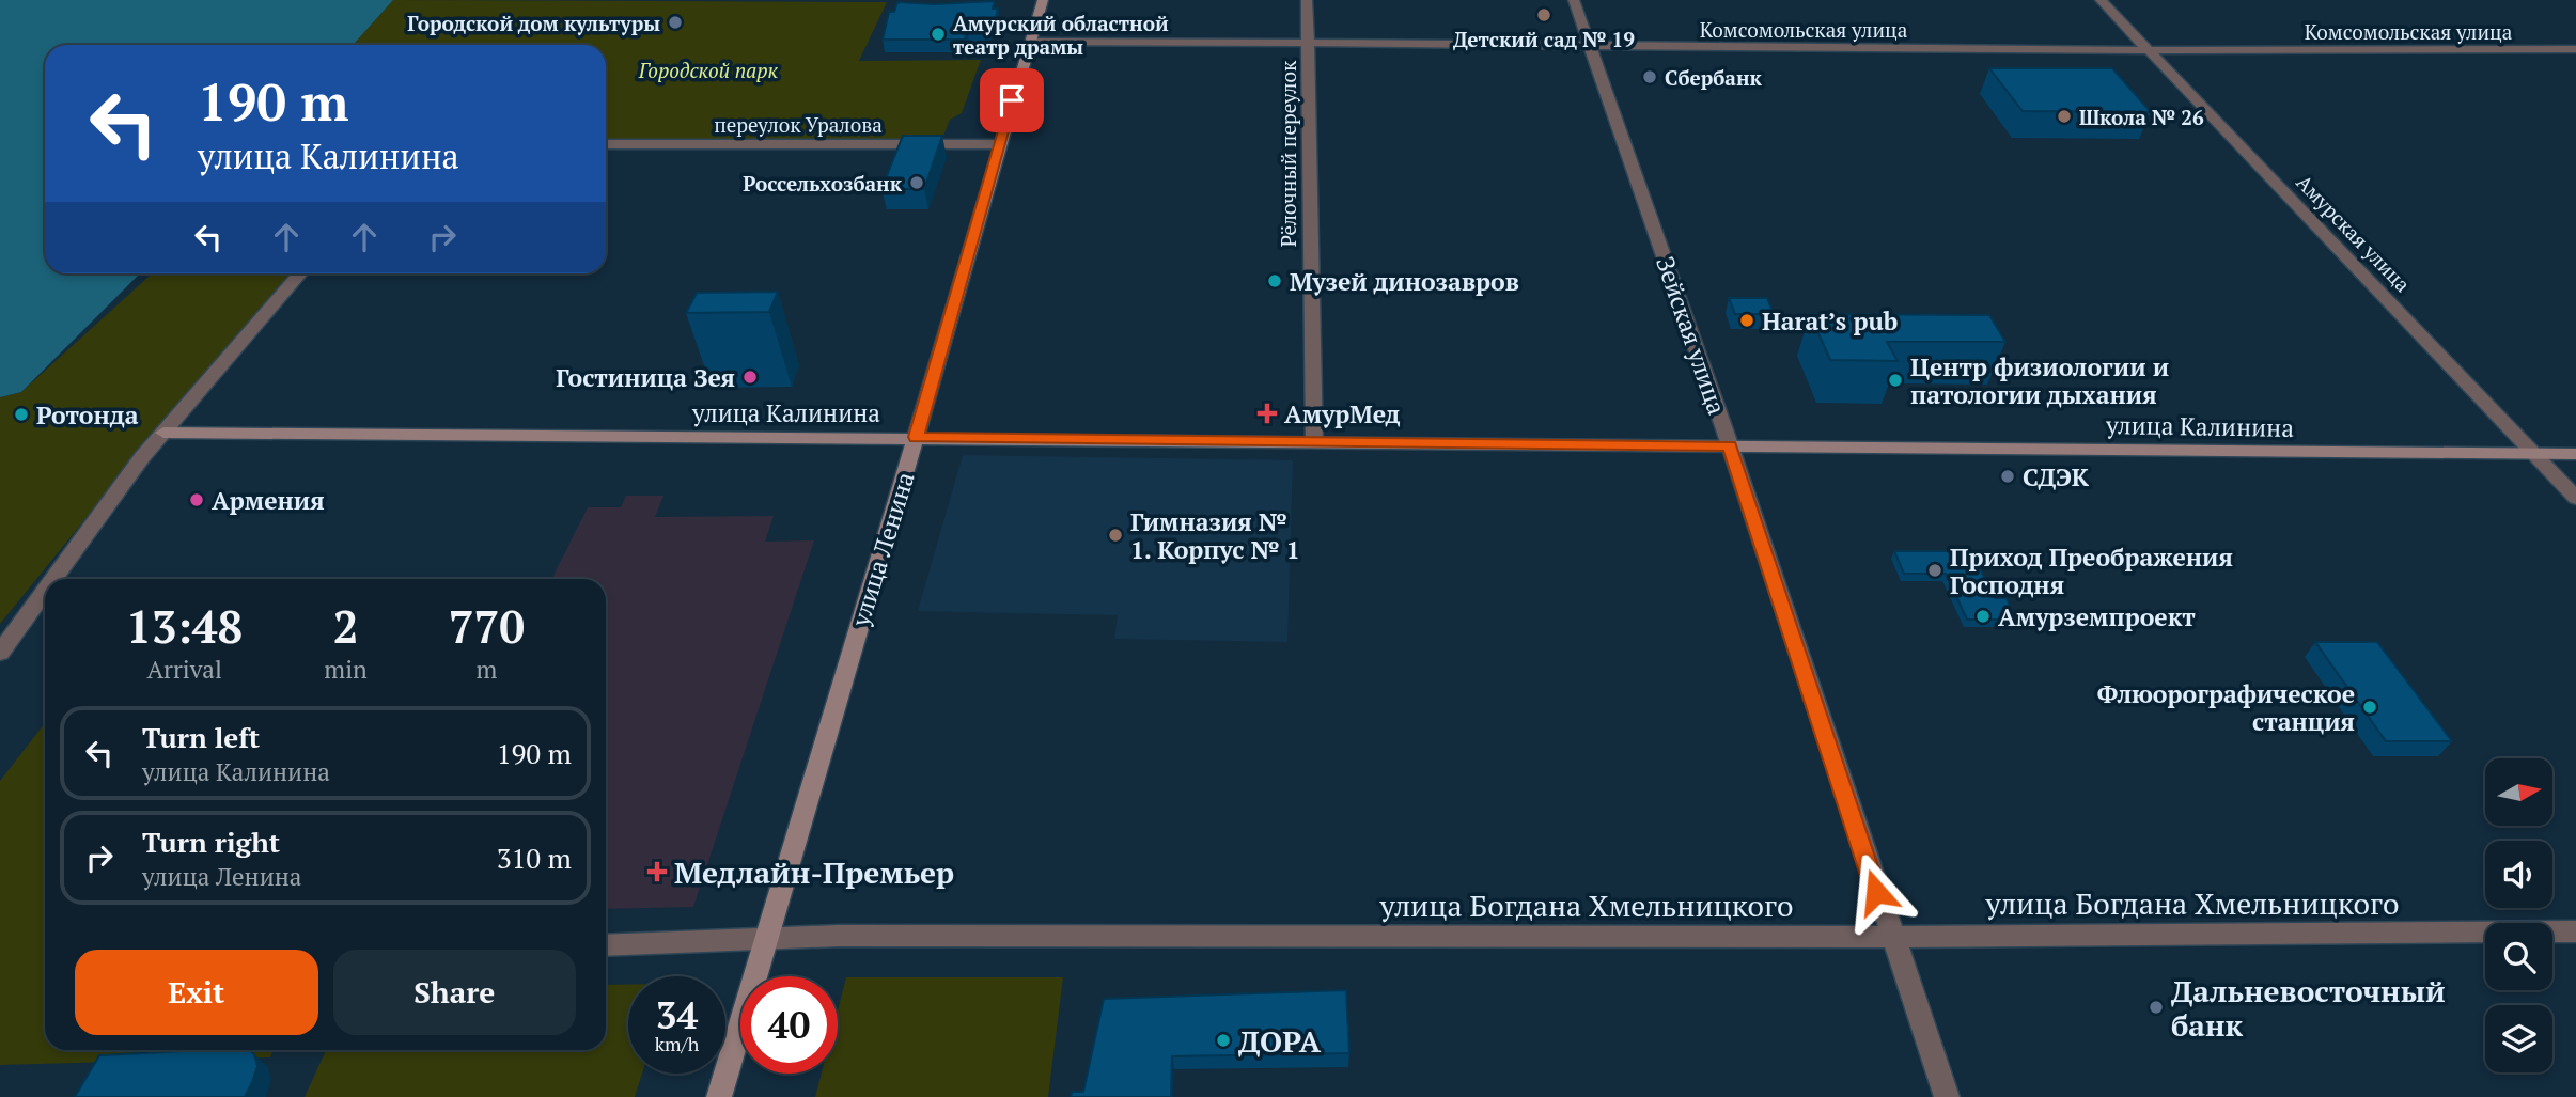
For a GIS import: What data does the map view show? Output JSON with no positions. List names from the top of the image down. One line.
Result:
{"streets":{"main road":["улица Калинина","улица Ленина"],"street":["Комсомольская улица","переулок Уралова","Рёлочный переулок","Амурская улица","Зейская улица","улица Богдана Хмельницкого"]},"crossings":[["Комсомольская улица","Рёлочный переулок"],["Комсомольская улица","Амурская улица"],["Комсомольская улица","Зейская улица"],["Комсомольская улица","улица Ленина"],["переулок Уралова","улица Ленина"],["Рёлочный переулок","улица Калинина"],["Амурская улица","улица Калинина"],["Зейская улица","улица Калинина"],["Зейская улица","улица Богдана Хмельницкого"],["улица Калинина","улица Ленина"],["улица Ленина","улица Богдана Хмельницкого"]],"parks":["Городской парк"],"places":{"other":["Детский сад № 19","Городской дом культуры","Амурский областной театр драмы","Сбербанк","Школа № 26","Россельхозбанк","Музей динозавров","Harat’s pub","Гостиница Зея","Центр физиологии и патологии дыхания","Ротонда","СДЭК","Армения","Гимназия № 1. Корпус № 1","Приход Преображения Господня","Амурземпроект","Флюорографическое станция","Дальневосточный банк","ДОРА"],"health":["АмурМед","Медлайн-Премьер"]},"north":"right","page":{"turn":["190 m","улица Калинина"],"eta":["13:48","Arrival","2","min","770","m"],"list":[{"name":"Turn left","note":"улица Калинина","value":"190 m"},{"name":"Turn right","note":"улица Ленина","value":"310 m"}],"buttons":["Exit","Share"],"speed":"34 km/h","limit":"40"}}
